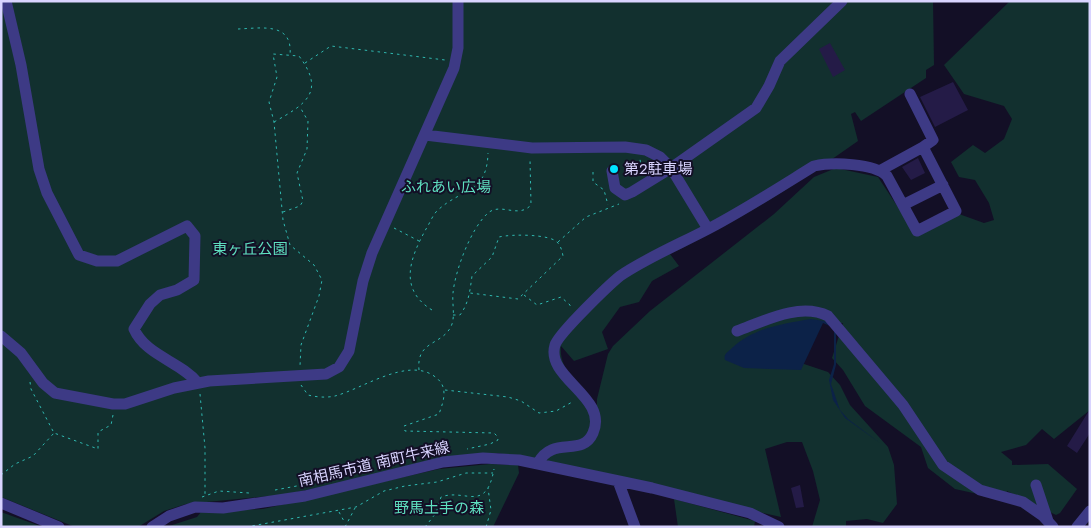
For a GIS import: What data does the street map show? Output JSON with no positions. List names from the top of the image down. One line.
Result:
{"streets":{"street":["南相馬市道 南町牛来線"]},"parks":["ふれあい広場","東ヶ丘公園","野馬土手の森"],"places":["第2駐車場"]}
